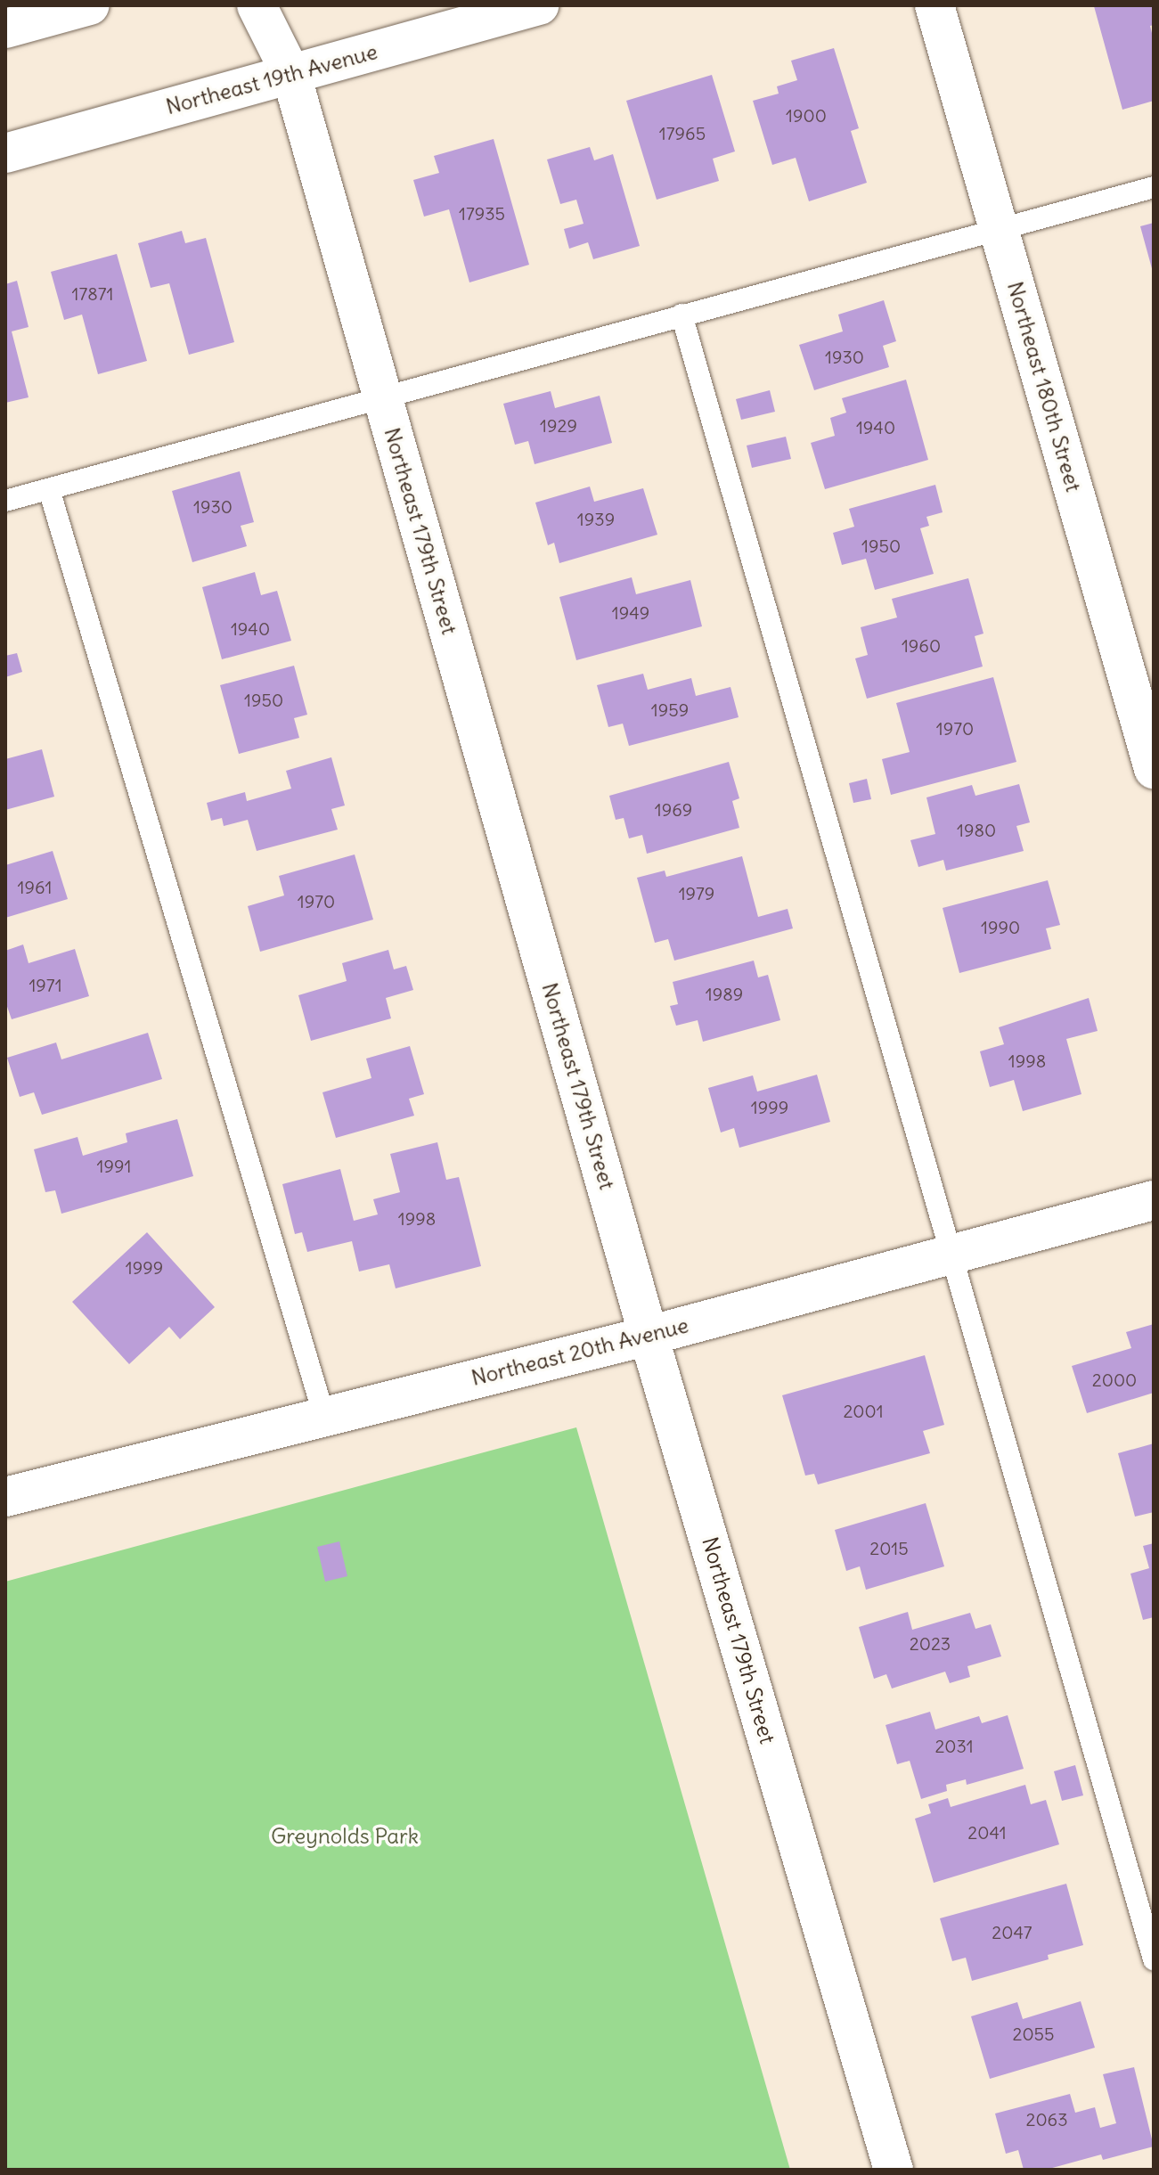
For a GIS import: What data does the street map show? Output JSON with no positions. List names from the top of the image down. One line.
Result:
{"streets":{"street":["Northeast 19th Avenue","Northeast 180th Street","Northeast 179th Street","Northeast 20th Avenue"]},"crossings":[["Northeast 19th Avenue","Northeast 179th Street"],["Northeast 179th Street","Northeast 20th Avenue"]],"parks":["Greynolds Park"],"house_numbers":["1900","17965","17935","17871","1930","1929","1940","1930","1939","1950","1949","1940","1960","1950","1959","1970","1969","1980","1961","1979","1970","1990","1971","1989","1998","1999","1991","1998","1999","2000","2001","2015","2023","2031","2041","2047","2055","2063"]}
